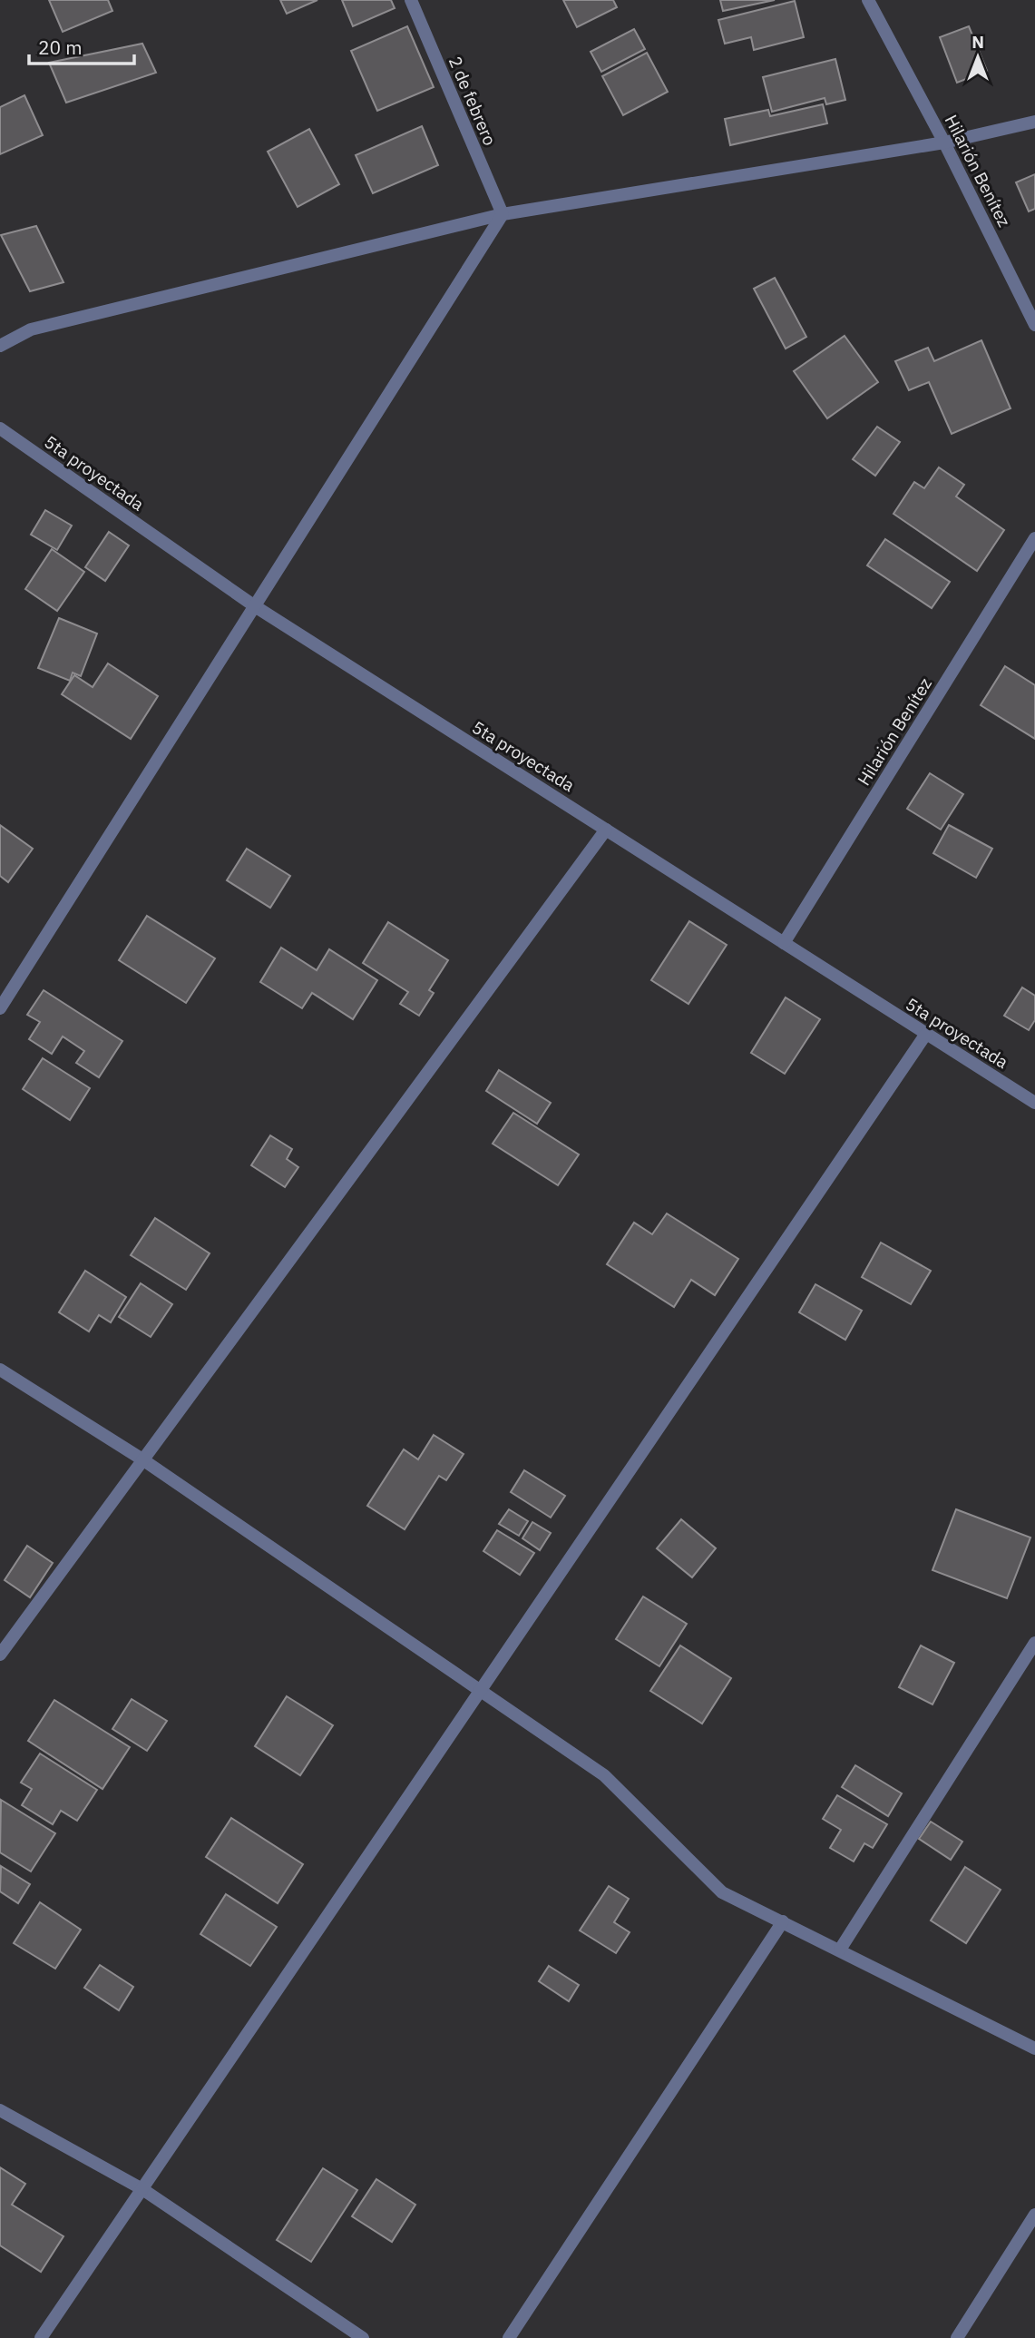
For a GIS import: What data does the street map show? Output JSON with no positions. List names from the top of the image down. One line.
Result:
{"streets":{"street":["2 de febrero","Hilarión Benítez","5ta proyectada"]},"crossings":[["Hilarión Benítez","5ta proyectada"]],"scale_bar":"20 m","north":"top"}
